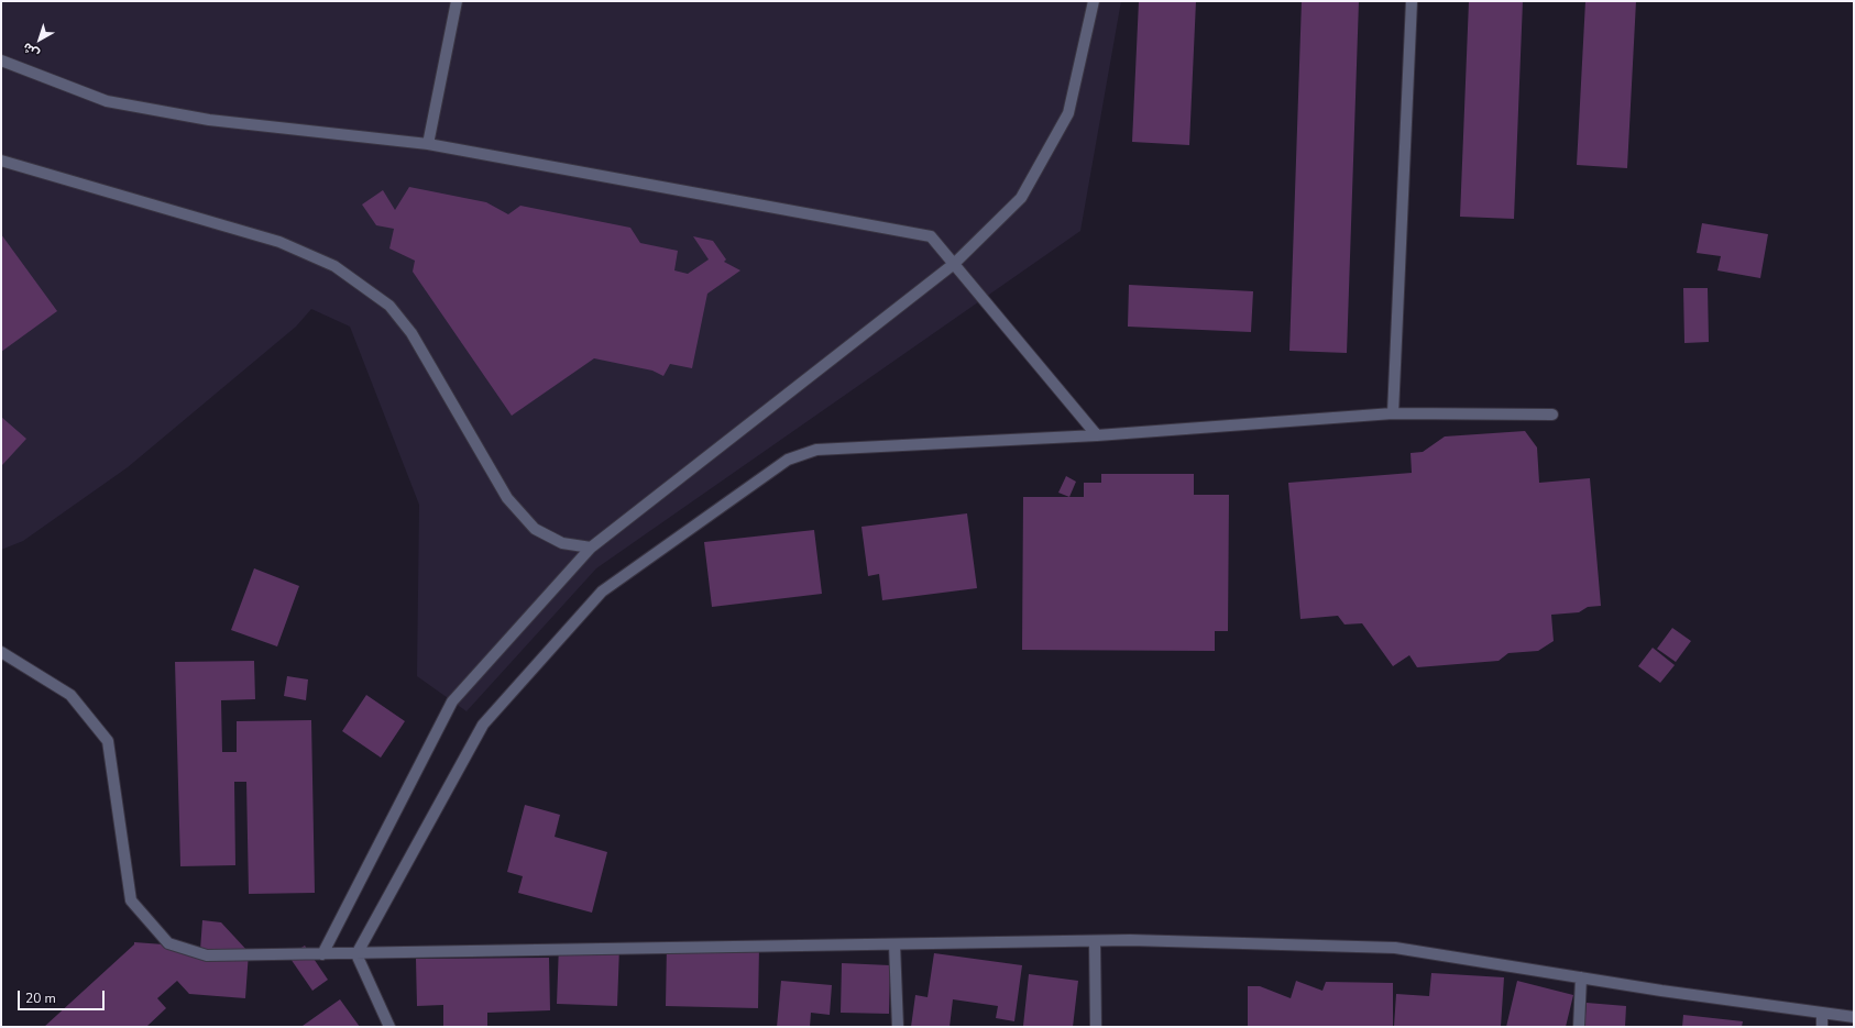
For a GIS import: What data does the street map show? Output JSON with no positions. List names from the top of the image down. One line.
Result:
{"scale_bar":"20 m","north":"bottom left"}
